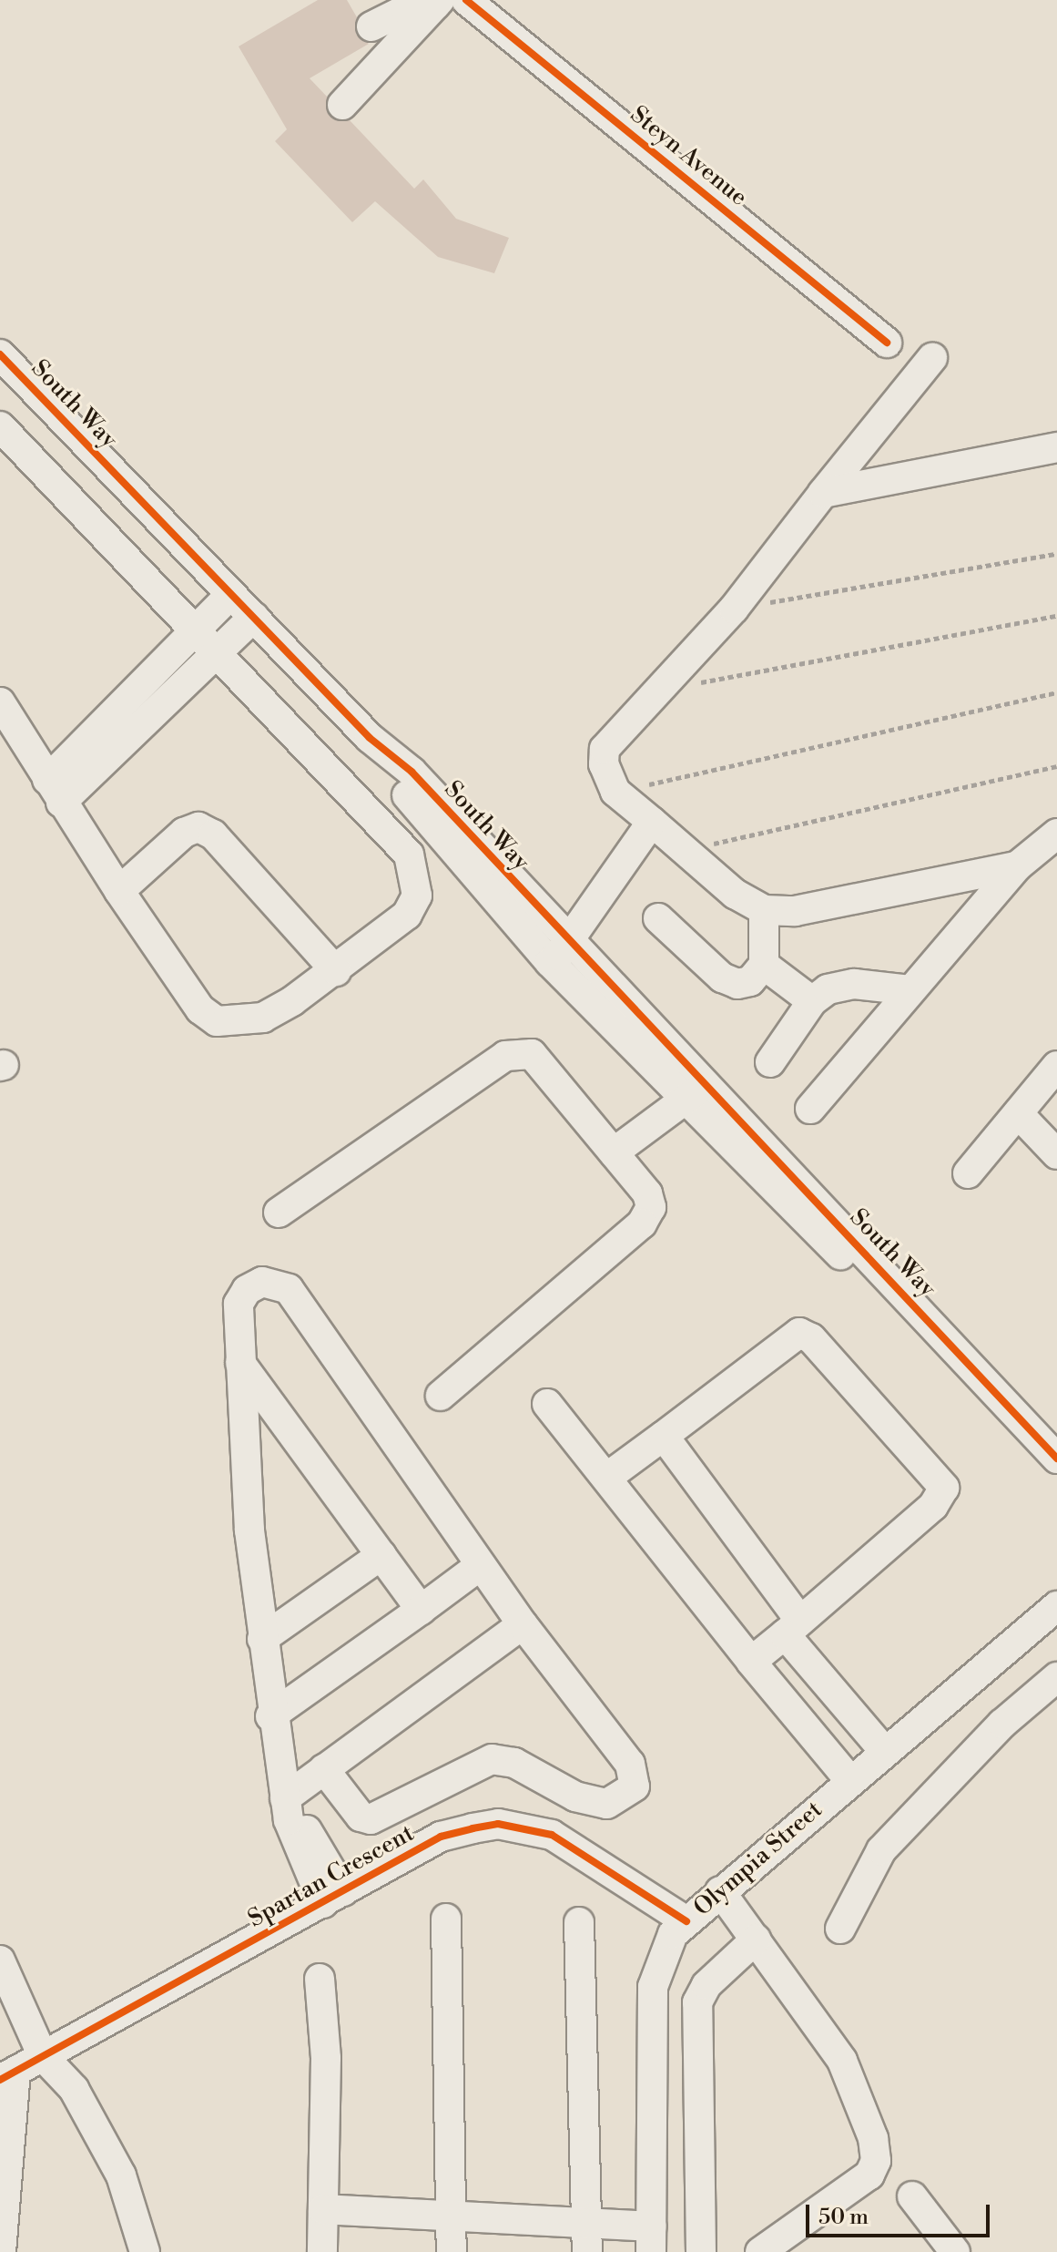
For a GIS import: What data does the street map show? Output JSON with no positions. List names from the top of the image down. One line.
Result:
{"streets":{"street":["Steyn Avenue","South Way","Olympia Street","Spartan Crescent"]},"crossings":[["Olympia Street","Spartan Crescent"]],"scale_bar":"50 m"}
